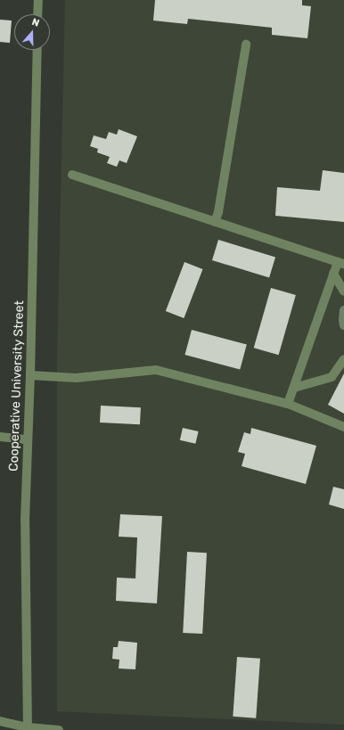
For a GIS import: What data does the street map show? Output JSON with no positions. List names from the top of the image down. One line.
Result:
{"streets":{"street":["Cooperative University Street"]},"north":"top"}
